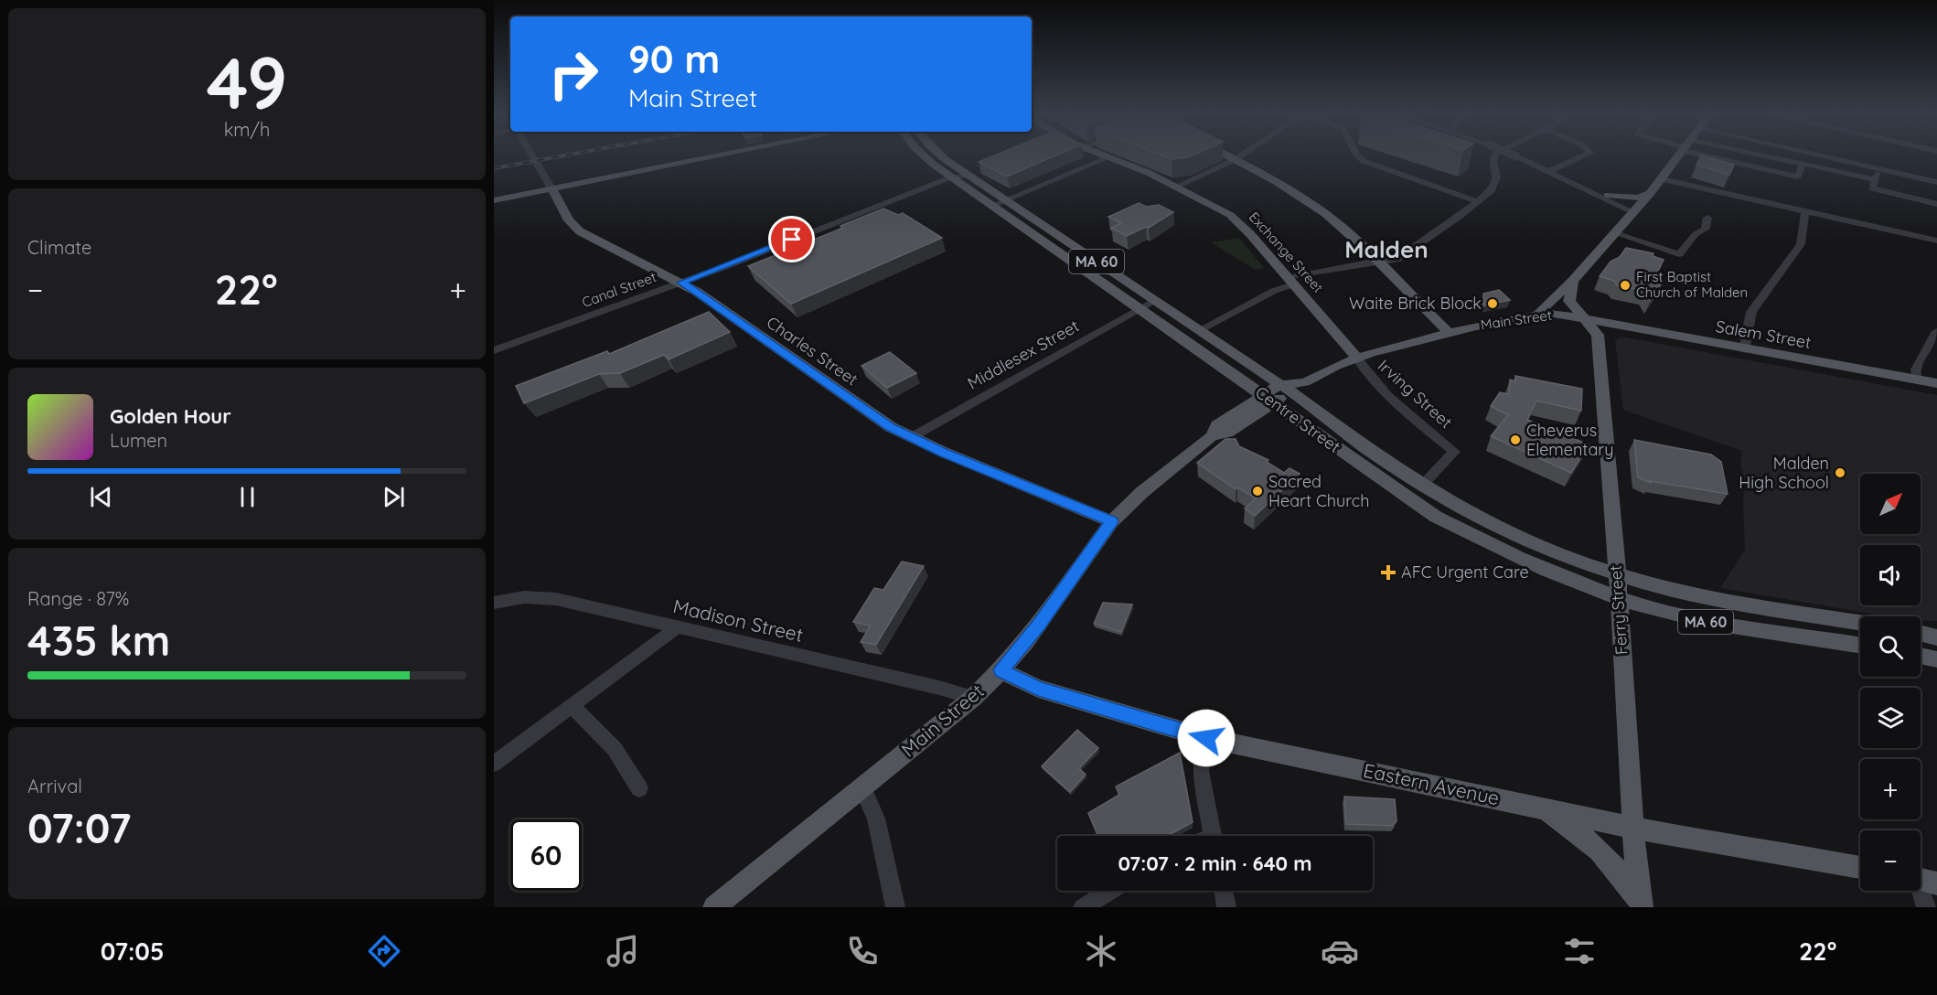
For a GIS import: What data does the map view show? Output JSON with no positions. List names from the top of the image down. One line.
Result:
{"streets":{"main road":["Exchange Street","MA 60","Main Street","Salem Street","Charles Street","Centre Street","Ferry Street","Eastern Avenue"],"street":["Canal Street","Middlesex Street","Irving Street","Madison Street"]},"crossings":[["Exchange Street","Main Street"],["Exchange Street","Irving Street"],["Canal Street","Charles Street"],["Canal Street","Centre Street"],["Main Street","Salem Street"],["Main Street","Charles Street"],["Main Street","Irving Street"],["Main Street","Centre Street"],["Main Street","Ferry Street"],["Main Street","Madison Street"],["Main Street","Eastern Avenue"],["Salem Street","Ferry Street"],["Charles Street","Middlesex Street"],["Middlesex Street","Centre Street"],["Irving Street","Centre Street"],["Centre Street","Ferry Street"],["Ferry Street","Eastern Avenue"]],"districts":["Malden"],"places":{"other":["First Baptist Church of Malden","Waite Brick Block","Cheverus Elementary","Malden High School","Sacred Heart Church"],"health":["AFC Urgent Care"]},"north":"top right","page":{"tile":[["49","km/h"],"Climate",["Range · 87%","435 km"],["Arrival","07:07"]],"turn":["90 m","Main Street"],"heat":["−","22°","+"],"song":["Golden Hour","Lumen"],"map_buttons":["+","−"],"limit":"60","trip":"07:07 · 2 min · 640 m","tabs":["07:05","22°"]}}
